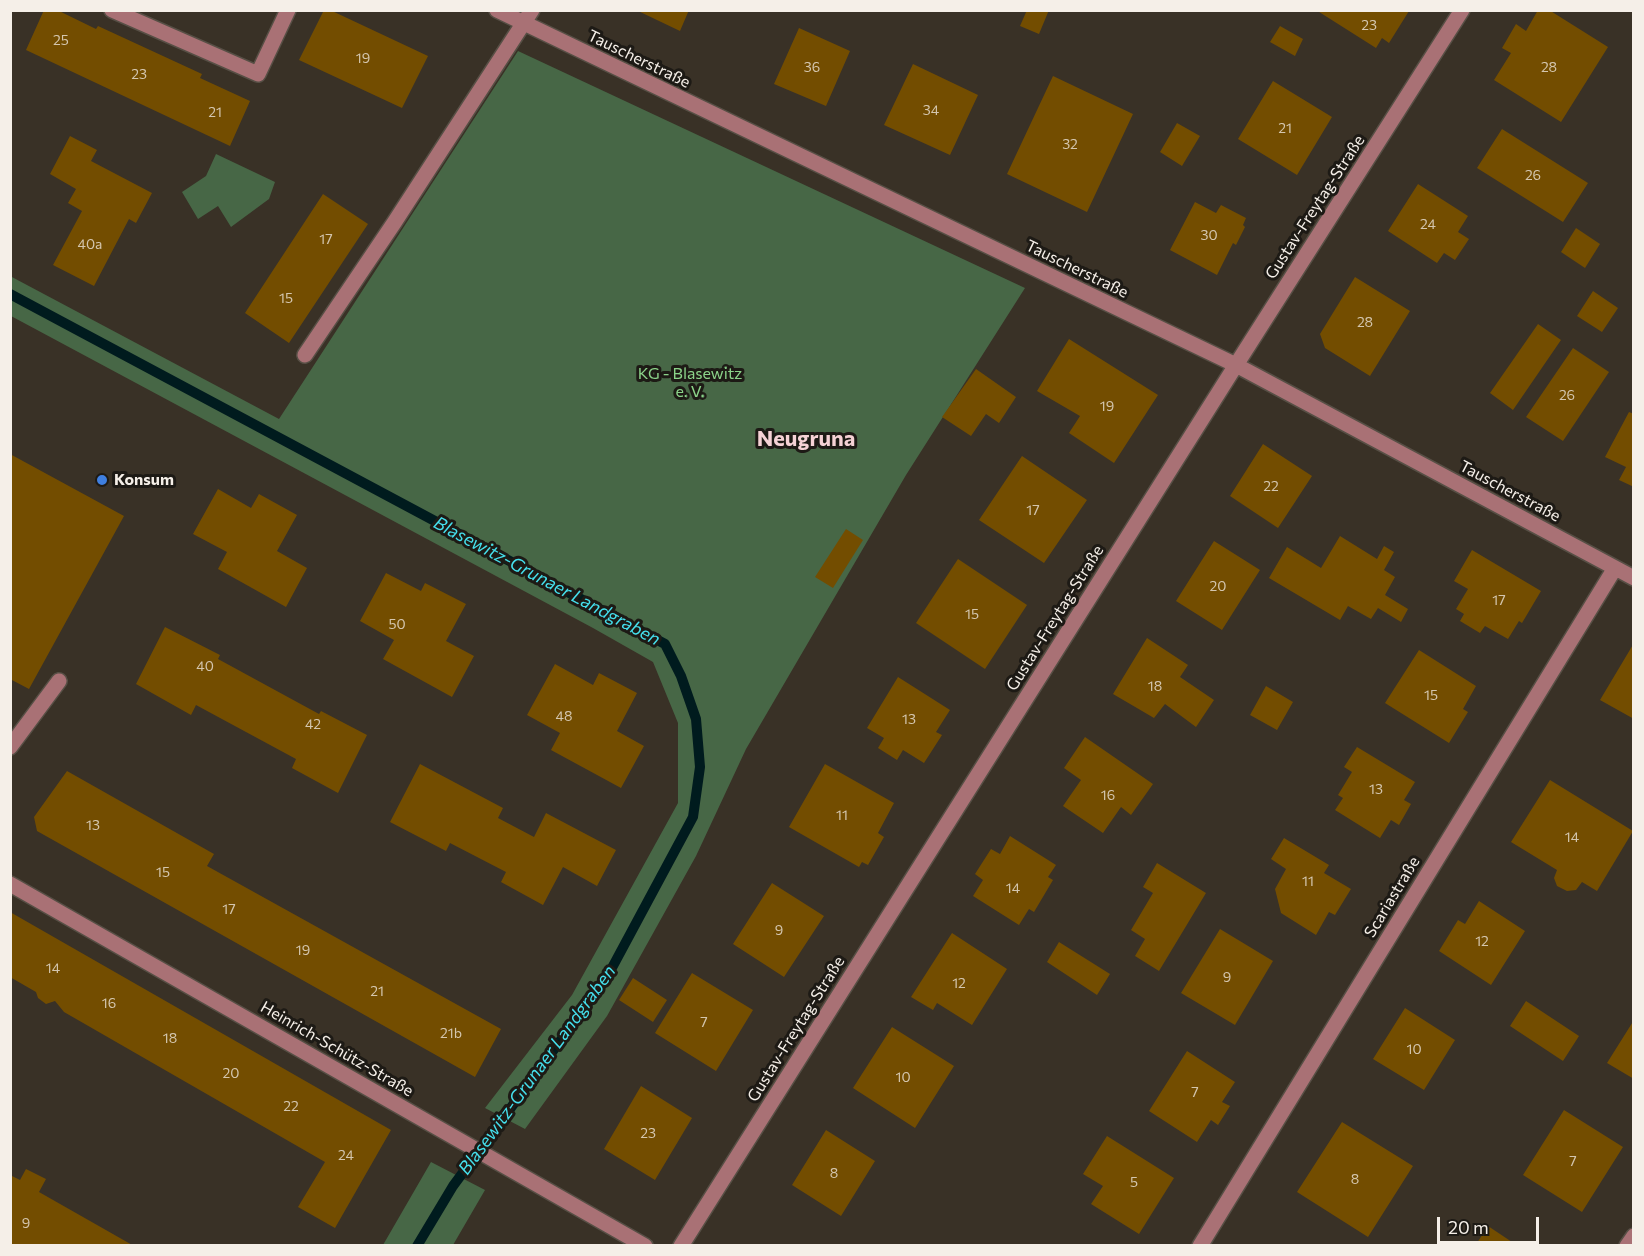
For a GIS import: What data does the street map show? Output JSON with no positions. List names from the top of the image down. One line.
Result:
{"streets":{"street":["Tauscherstraße","Gustav-Freytag-Straße","Scariastraße","Heinrich-Schütz-Straße"]},"crossings":[["Tauscherstraße","Gustav-Freytag-Straße"],["Tauscherstraße","Scariastraße"]],"districts":["Neugruna"],"water":["Blasewitz‐Grunaer Landgraben"],"parks":["KG - Blasewitz e. V."],"places":["Konsum"],"house_numbers":["23","25","19","36","28","23","34","21","21","32","26","24","30","17","40a","15","28","26","19","22","17","20","17","15","50","40","18","15","48","13","42","13","16","11","13","14","15","11","14","17","9","12","19","14","9","12","21","16","7","21b","18","10","20","10","7","22","23","24","7","8","8","5","9"],"scale_bar":"20 m"}
